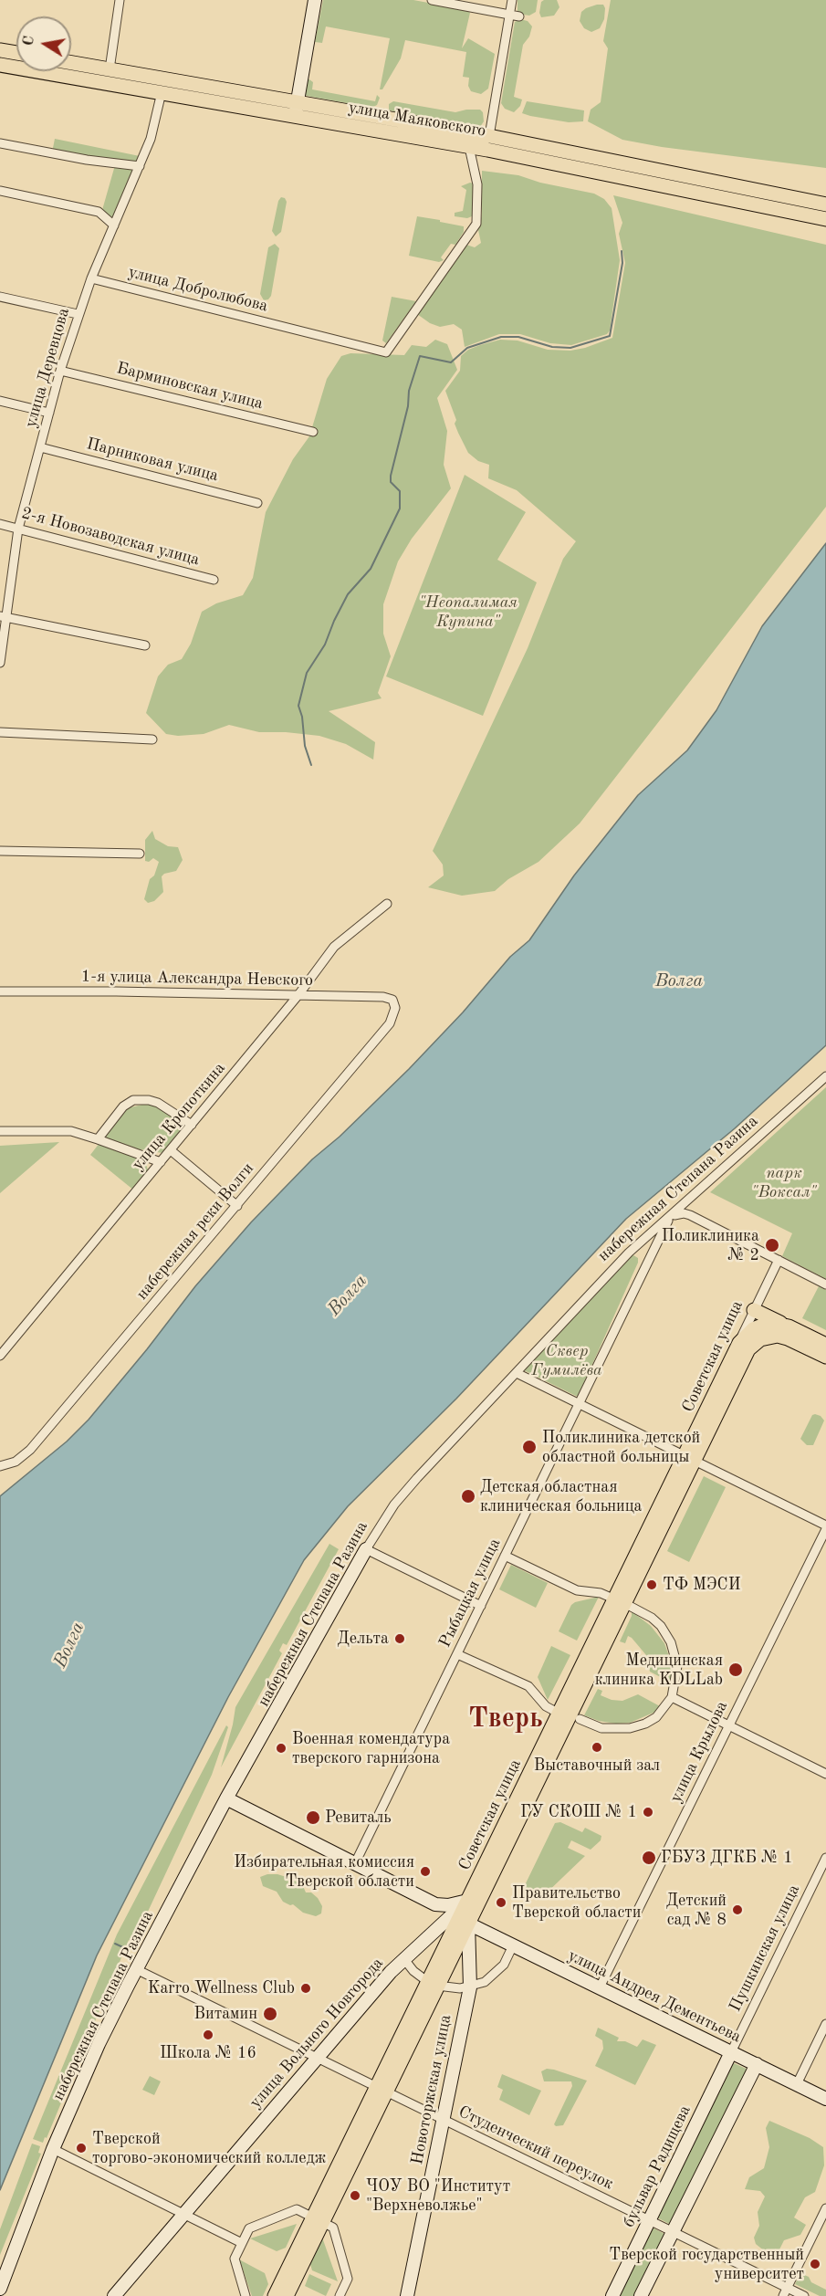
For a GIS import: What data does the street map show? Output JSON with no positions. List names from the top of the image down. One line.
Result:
{"streets":{"main road":["улица Маяковского","Советская улица"],"street":["улица Добролюбова","улица Деревцова","Барминовская улица","Парниковая улица","2-я Новозаводская улица","1-я улица Александра Невского","улица Кропоткина","набережная Степана Разина","набережная реки Волги","Рыбацкая улица","улица Крылова","Пушкинская улица","улица Андрея Дементьева","улица Вольного Новгорода","Новоторжская улица","Студенческий переулок","бульвар Радищева"]},"crossings":[["улица Маяковского","улица Добролюбова"],["улица Маяковского","улица Деревцова"],["улица Добролюбова","улица Деревцова"],["улица Деревцова","Барминовская улица"],["улица Деревцова","Парниковая улица"],["улица Деревцова","2-я Новозаводская улица"],["1-я улица Александра Невского","улица Кропоткина"],["1-я улица Александра Невского","набережная реки Волги"],["набережная Степана Разина","Рыбацкая улица"],["набережная Степана Разина","Студенческий переулок"],["Советская улица","улица Андрея Дементьева"],["Советская улица","улица Вольного Новгорода"],["Советская улица","Новоторжская улица"],["Советская улица","Студенческий переулок"],["улица Крылова","улица Андрея Дементьева"],["Пушкинская улица","улица Андрея Дементьева"],["Пушкинская улица","бульвар Радищева"],["улица Андрея Дементьева","Новоторжская улица"],["улица Андрея Дементьева","бульвар Радищева"],["улица Вольного Новгорода","Студенческий переулок"],["Новоторжская улица","Студенческий переулок"],["Студенческий переулок","бульвар Радищева"]],"districts":["Тверь"],"water":["Волга"],"parks":["\"Неопалимая Купина\"","парк \"Воксал\"","Сквер Гумилёва"],"places":["Поликлиника № 2","Поликлиника детской областной больницы","Детская областная клиническая больница","ТФ МЭСИ","Дельта","Медицинская клиника KDLLab","Выставочный зал","Военная комендатура тверского гарнизона","ГУ СКОШ № 1","Ревиталь","ГБУЗ ДГКБ № 1","Избирательная комиcсия Тверской области","Правительство Тверской области","Детский сад № 8","Karro Wellness Club","Витамин","Школа № 16","Тверской торгово-экономический колледж","ЧОУ ВО \"Институт \"Верхневолжье\"","Тверской государственный университет"],"north":"left"}
